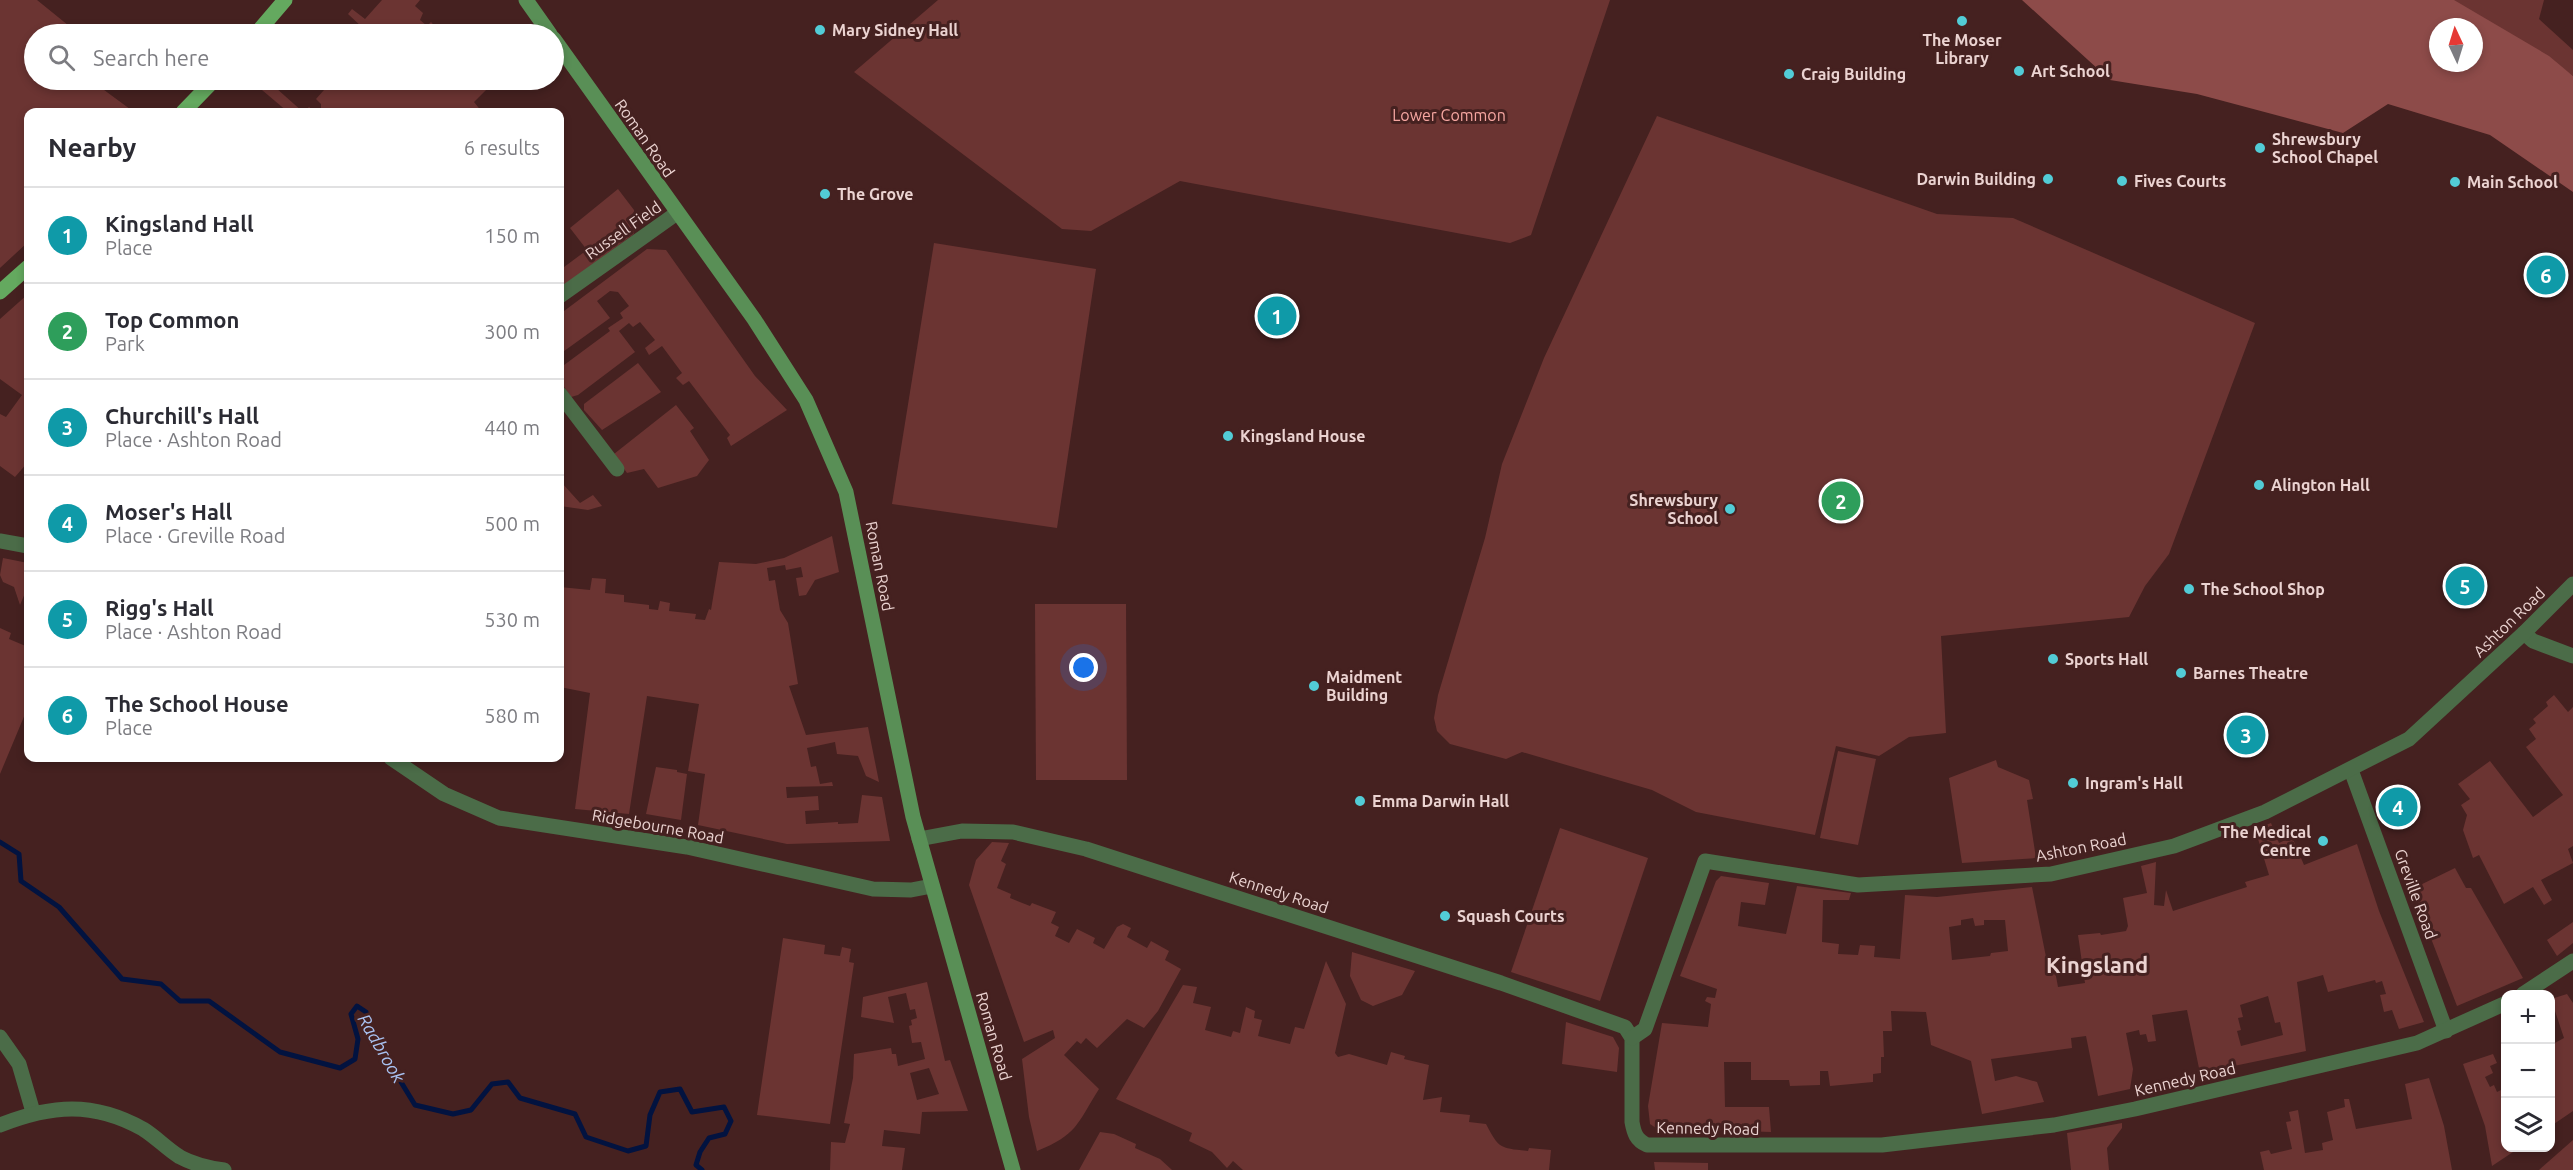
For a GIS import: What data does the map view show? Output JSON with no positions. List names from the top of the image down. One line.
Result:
{"streets":{"main road":["Roman Road"],"street":["Russell Field","Ashton Road","Ridgebourne Road","Kennedy Road","Greville Road"]},"crossings":[["Roman Road","Russell Field"],["Roman Road","Ridgebourne Road"],["Roman Road","Kennedy Road"],["Ashton Road","Kennedy Road"],["Ashton Road","Greville Road"],["Kennedy Road","Greville Road"]],"districts":["Kingsland"],"water":["Radbrook"],"parks":["Lower Common"],"places":["The Moser Library","Mary Sidney Hall","Art School","Craig Building","Shrewsbury School Chapel","Darwin Building","Fives Courts","Main School","The Grove","Kingsland House","Alington Hall","Shrewsbury School","The School Shop","Sports Hall","Barnes Theatre","Maidment Building","Ingram's Hall","Emma Darwin Hall","The Medical Centre","Squash Courts"],"north":"top","page":{"search":"Search here","heading":["Nearby","6 results"],"list":[{"mark":"1","name":"Kingsland Hall","note":"Place","value":"150 m"},{"mark":"2","name":"Top Common","note":"Park","value":"300 m"},{"mark":"3","name":"Churchill's Hall","note":"Place · Ashton Road","value":"440 m"},{"mark":"4","name":"Moser's Hall","note":"Place · Greville Road","value":"500 m"},{"mark":"5","name":"Rigg's Hall","note":"Place · Ashton Road","value":"530 m"},{"mark":"6","name":"The School House","note":"Place","value":"580 m"}],"pins":["6","1","2","5","3","4"],"map_buttons":["+","−"]}}
